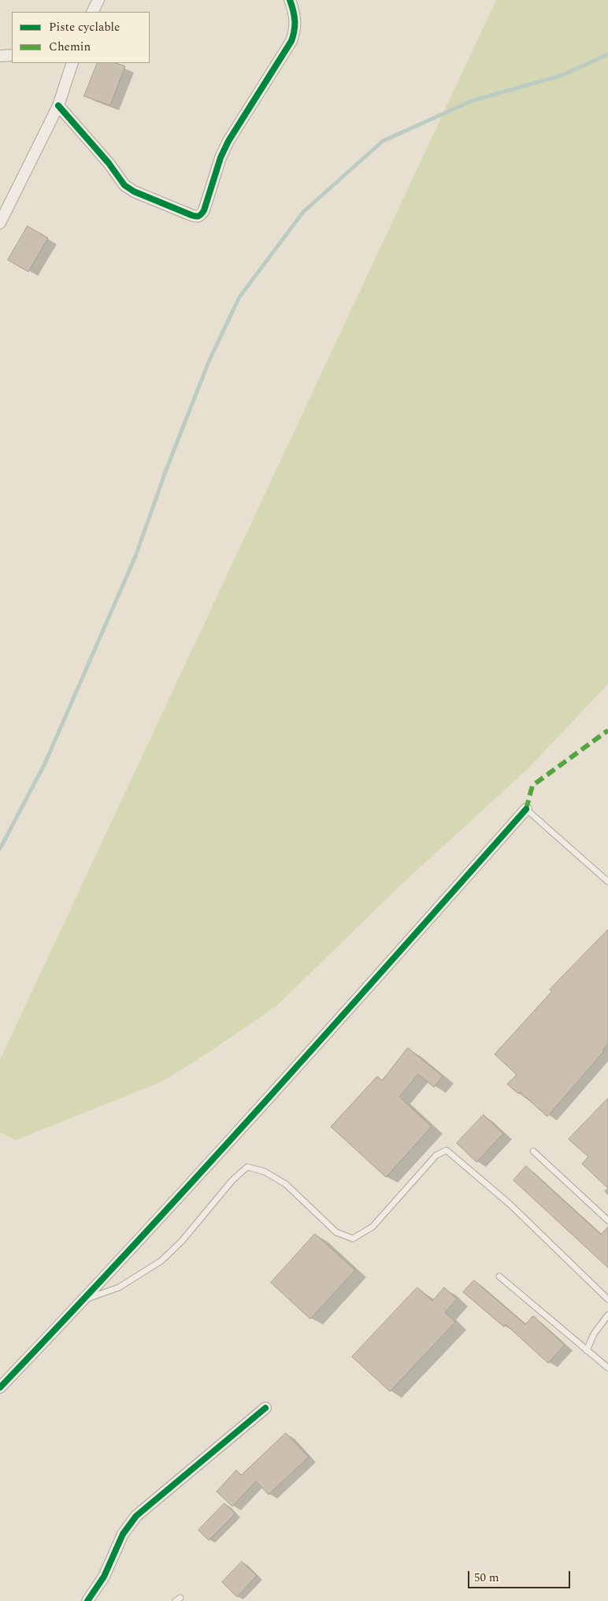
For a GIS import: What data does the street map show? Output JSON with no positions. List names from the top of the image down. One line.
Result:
{"legend":["Piste cyclable","Chemin"],"scale_bar":"50 m"}
